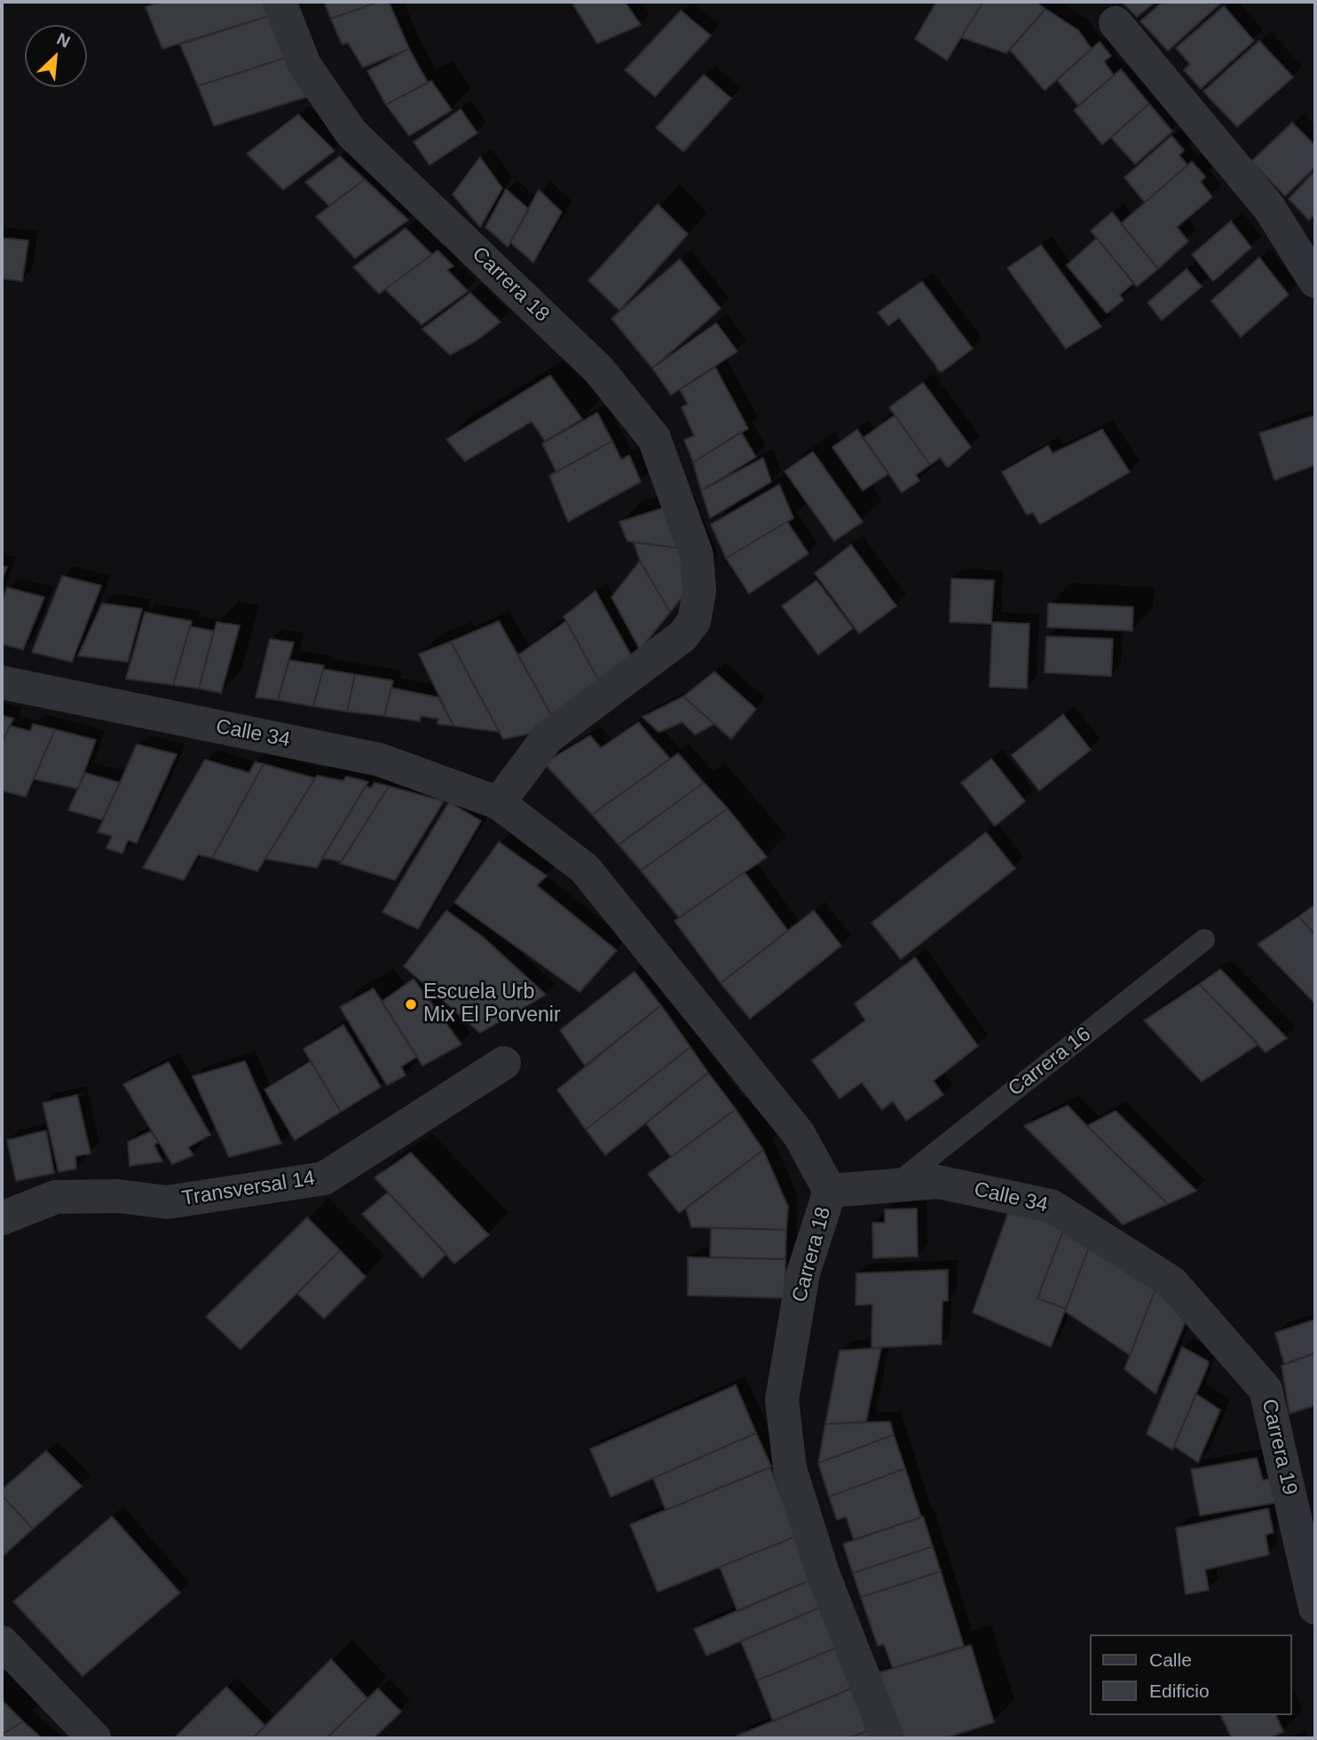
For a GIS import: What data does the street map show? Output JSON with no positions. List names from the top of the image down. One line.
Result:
{"streets":{"street":["Carrera 18","Calle 34","Transversal 14","Carrera 19"],"lane":["Carrera 16"]},"crossings":[["Carrera 18","Calle 34"],["Calle 34","Carrera 16"],["Calle 34","Carrera 19"]],"places":["Escuela Urb Mix El Porvenir"],"legend":["Calle","Edificio"],"north":"top right"}
